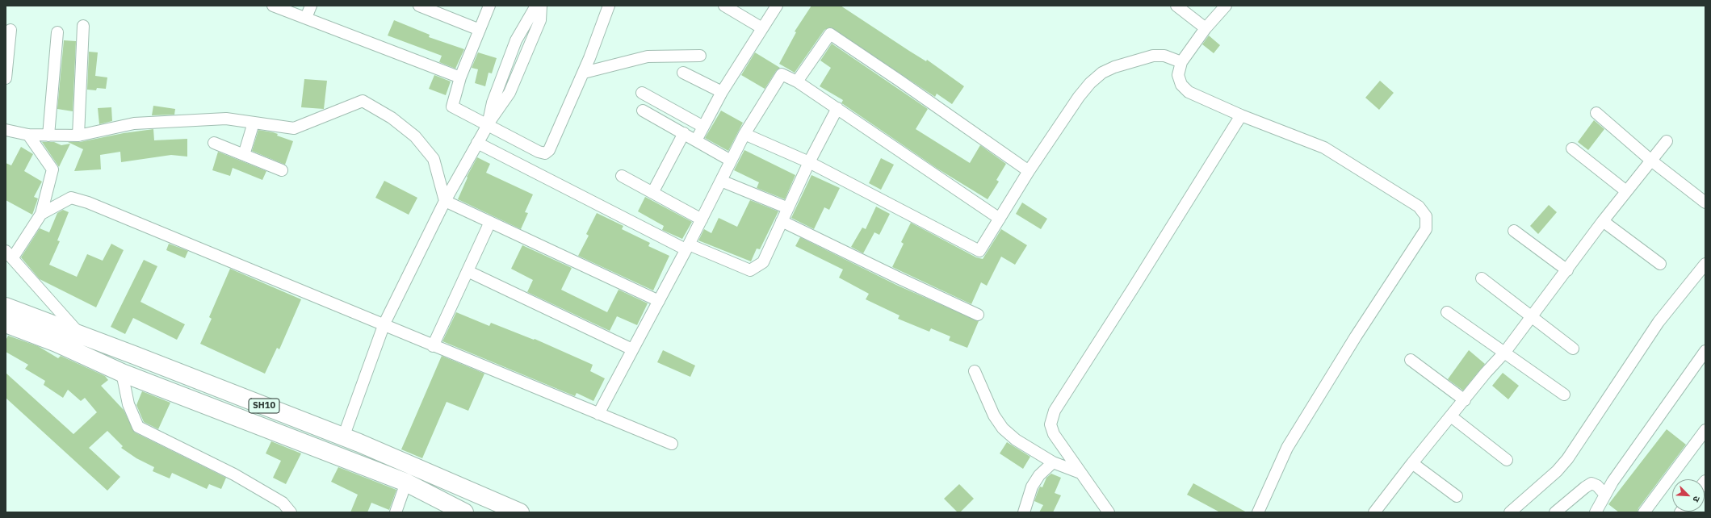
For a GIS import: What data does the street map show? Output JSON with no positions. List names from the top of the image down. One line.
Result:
{"streets":{"main road":["SH10"]},"north":"bottom right"}
